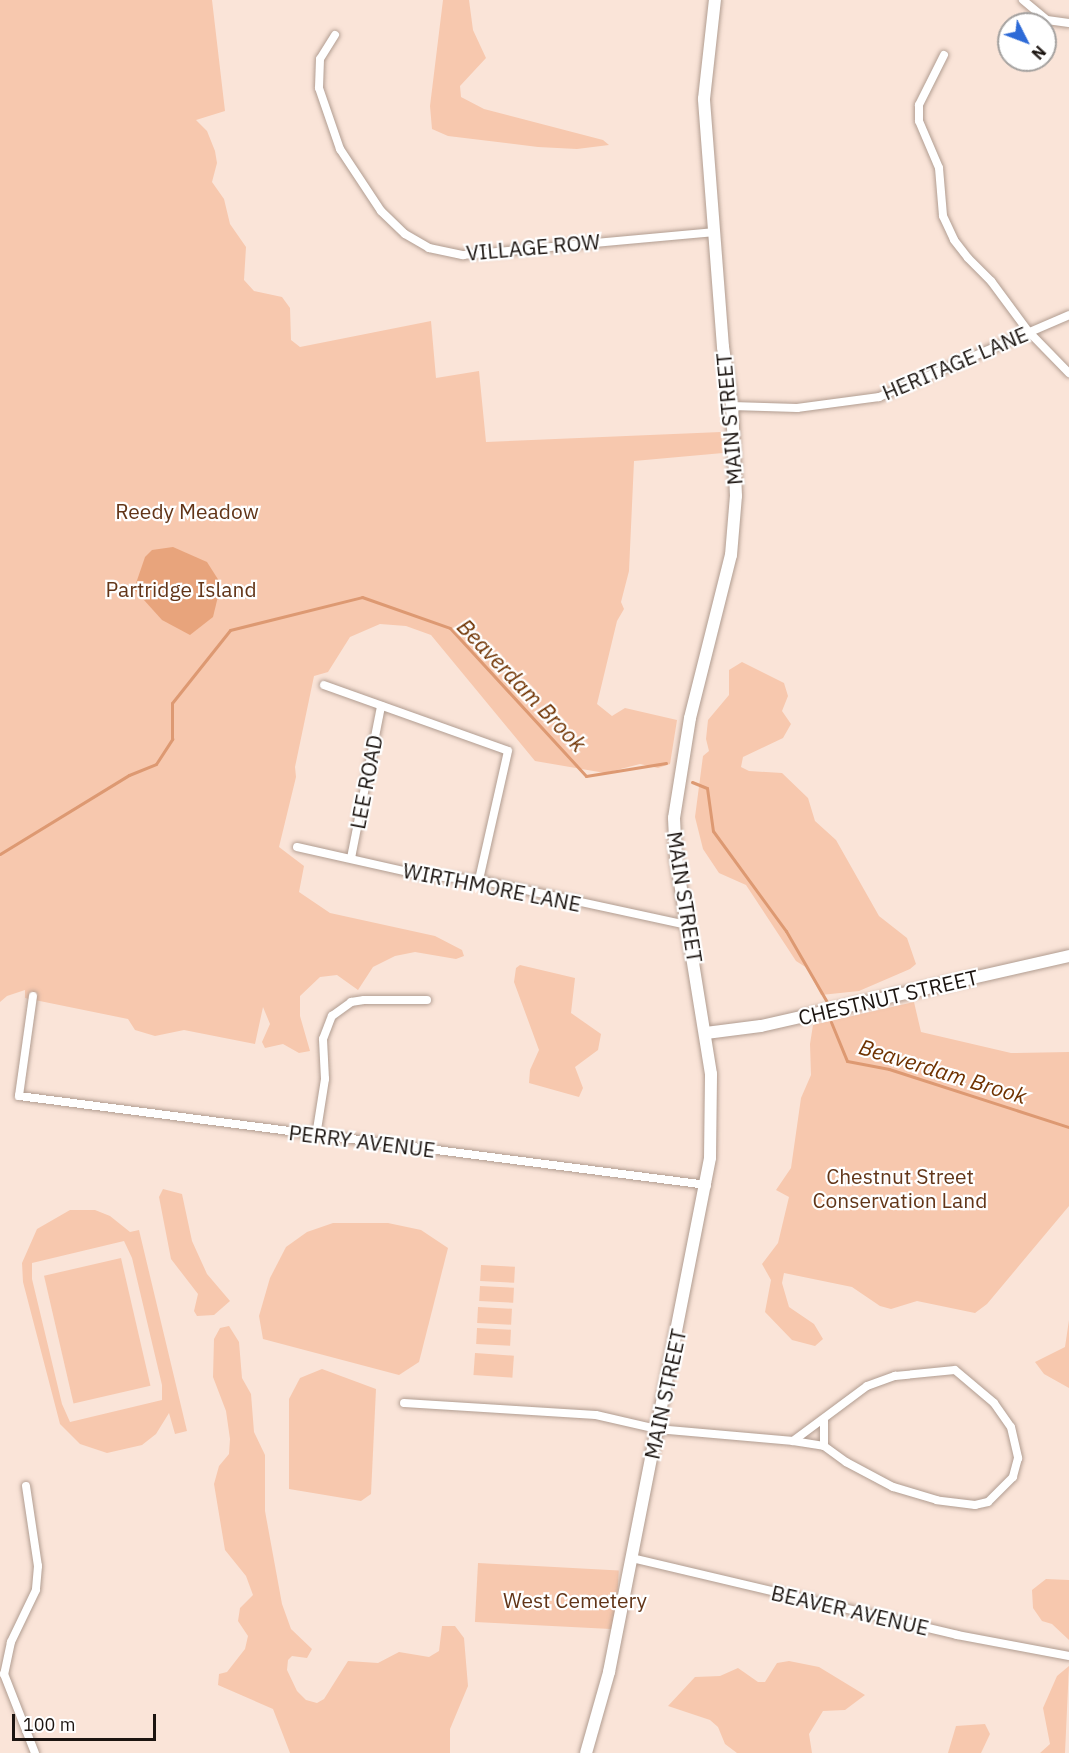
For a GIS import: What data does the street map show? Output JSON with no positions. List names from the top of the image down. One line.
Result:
{"streets":{"street":["VILLAGE ROW","HERITAGE LANE","MAIN STREET","LEE ROAD","WIRTHMORE LANE","CHESTNUT STREET","PERRY AVENUE","BEAVER AVENUE"]},"crossings":[["VILLAGE ROW","MAIN STREET"],["HERITAGE LANE","MAIN STREET"],["MAIN STREET","WIRTHMORE LANE"],["MAIN STREET","CHESTNUT STREET"],["MAIN STREET","PERRY AVENUE"],["MAIN STREET","BEAVER AVENUE"],["LEE ROAD","WIRTHMORE LANE"]],"water":["Beaverdam Brook"],"parks":["Reedy Meadow","Partridge Island","Chestnut Street Conservation Land","West Cemetery"],"scale_bar":"100 m","north":"bottom right"}
